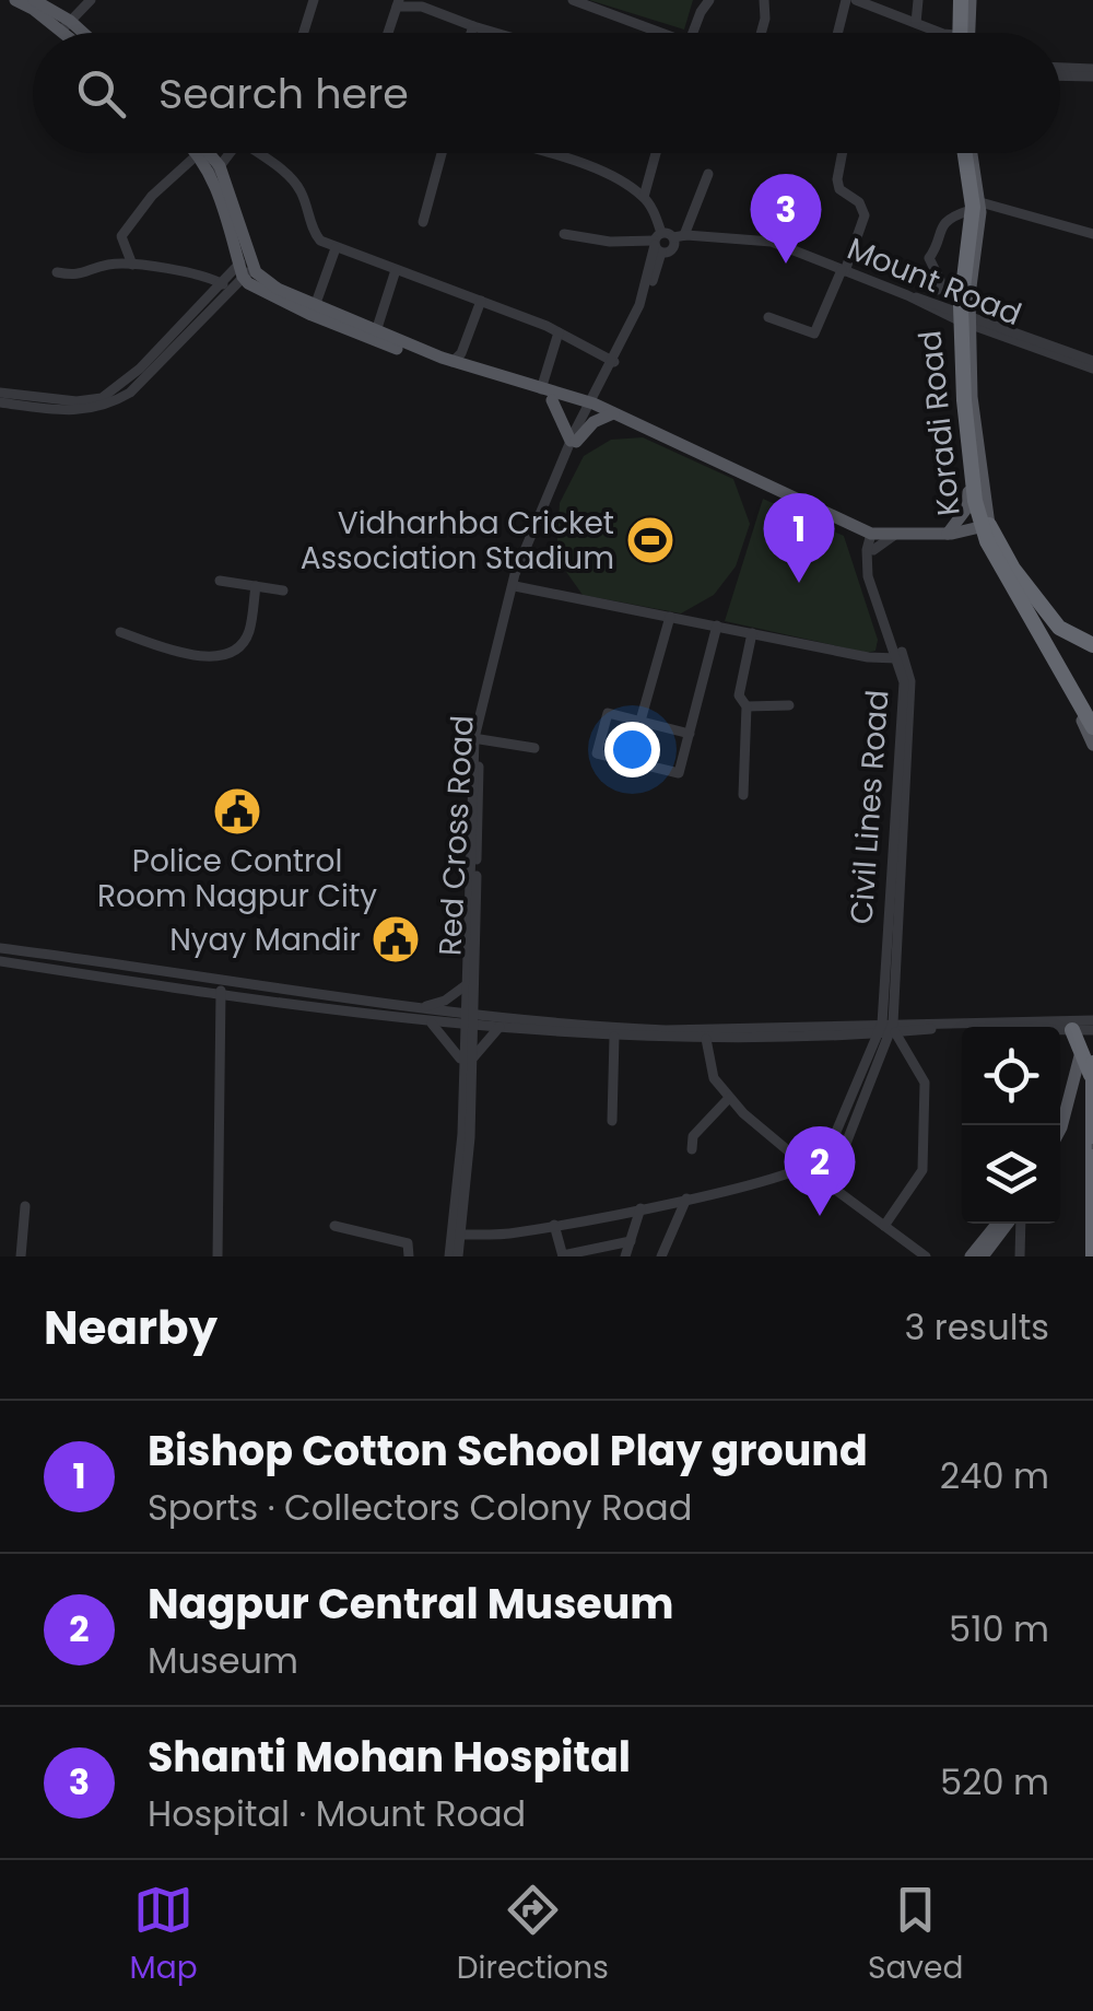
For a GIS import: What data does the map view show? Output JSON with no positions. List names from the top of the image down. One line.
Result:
{"streets":{"main road":["Koradi Road"],"street":["Mount Road","Civil Lines Road","Red Cross Road"]},"crossings":[["Mount Road","Koradi Road"]],"places":{"sports":["Vidharhba Cricket Association Stadium"],"public building":["Police Control Room Nagpur City","Nyay Mandir"]},"page":{"search":"Search here","pins":["3","1","2"],"heading":["Nearby","3 results"],"list":[{"mark":"1","name":"Bishop Cotton School Play ground","note":"Sports · Collectors Colony Road","value":"240 m"},{"mark":"2","name":"Nagpur Central Museum","note":"Museum","value":"510 m"},{"mark":"3","name":"Shanti Mohan Hospital","note":"Hospital · Mount Road","value":"520 m"}],"nav":["Map","Directions","Saved"]}}
